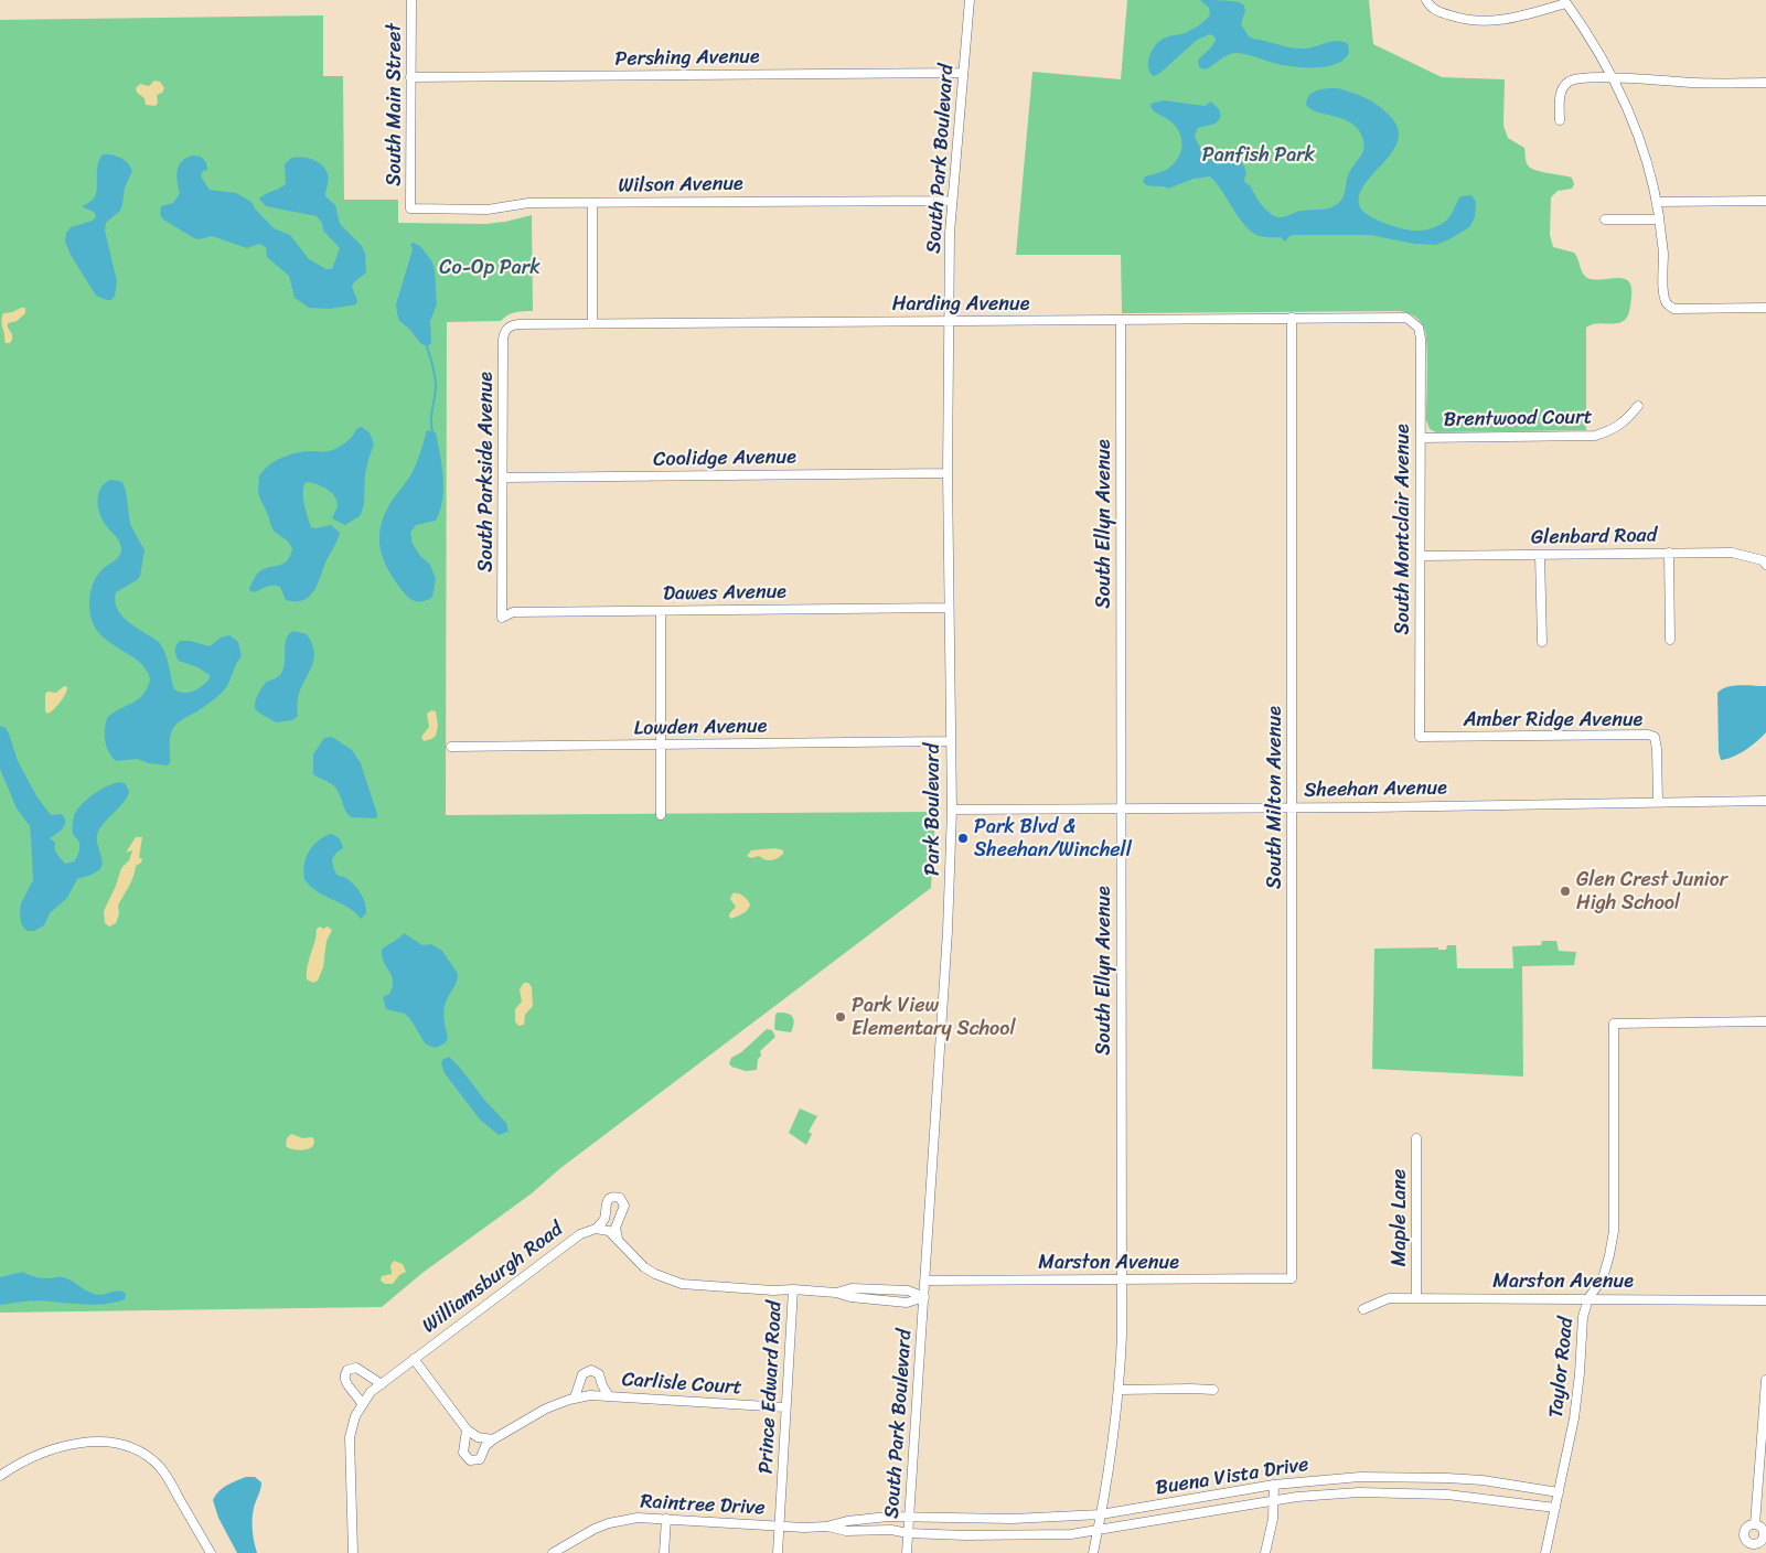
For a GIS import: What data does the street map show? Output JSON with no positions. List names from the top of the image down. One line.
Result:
{"streets":{"street":["Pershing Avenue","South Main Street","South Park Boulevard","Wilson Avenue","Harding Avenue","Brentwood Court","Coolidge Avenue","South Parkside Avenue","South Ellyn Avenue","South Montclair Avenue","Glenbard Road","Dawes Avenue","Amber Ridge Avenue","Lowden Avenue","Sheehan Avenue","South Milton Avenue","Park Boulevard","Maple Lane","Marston Avenue","Williamsburgh Road","Taylor Road","Carlisle Court","Prince Edward Road","Buena Vista Drive","Raintree Drive"]},"crossings":[["Pershing Avenue","South Main Street"],["Pershing Avenue","South Park Boulevard"],["South Main Street","Wilson Avenue"],["South Park Boulevard","Wilson Avenue"],["South Park Boulevard","Harding Avenue"],["South Park Boulevard","Park Boulevard"],["South Park Boulevard","Williamsburgh Road"],["South Park Boulevard","Buena Vista Drive"],["South Park Boulevard","Raintree Drive"],["Harding Avenue","South Parkside Avenue"],["Harding Avenue","South Ellyn Avenue"],["Harding Avenue","South Montclair Avenue"],["Harding Avenue","South Milton Avenue"],["Harding Avenue","Park Boulevard"],["Brentwood Court","South Montclair Avenue"],["Coolidge Avenue","South Parkside Avenue"],["Coolidge Avenue","Park Boulevard"],["South Parkside Avenue","Dawes Avenue"],["South Ellyn Avenue","Sheehan Avenue"],["South Ellyn Avenue","Marston Avenue"],["South Ellyn Avenue","Buena Vista Drive"],["South Montclair Avenue","Glenbard Road"],["South Montclair Avenue","Amber Ridge Avenue"],["Dawes Avenue","Park Boulevard"],["Amber Ridge Avenue","Sheehan Avenue"],["Lowden Avenue","Park Boulevard"],["Sheehan Avenue","South Milton Avenue"],["Sheehan Avenue","Park Boulevard"],["South Milton Avenue","Marston Avenue"],["Park Boulevard","Marston Avenue"],["Park Boulevard","Williamsburgh Road"],["Maple Lane","Marston Avenue"],["Marston Avenue","Taylor Road"],["Williamsburgh Road","Prince Edward Road"],["Taylor Road","Buena Vista Drive"],["Carlisle Court","Prince Edward Road"],["Prince Edward Road","Raintree Drive"],["Buena Vista Drive","Raintree Drive"]],"parks":["Panfish Park","Co-Op Park"],"places":["Park Blvd & Sheehan/Winchell","Glen Crest Junior High School","Park View Elementary School"]}
